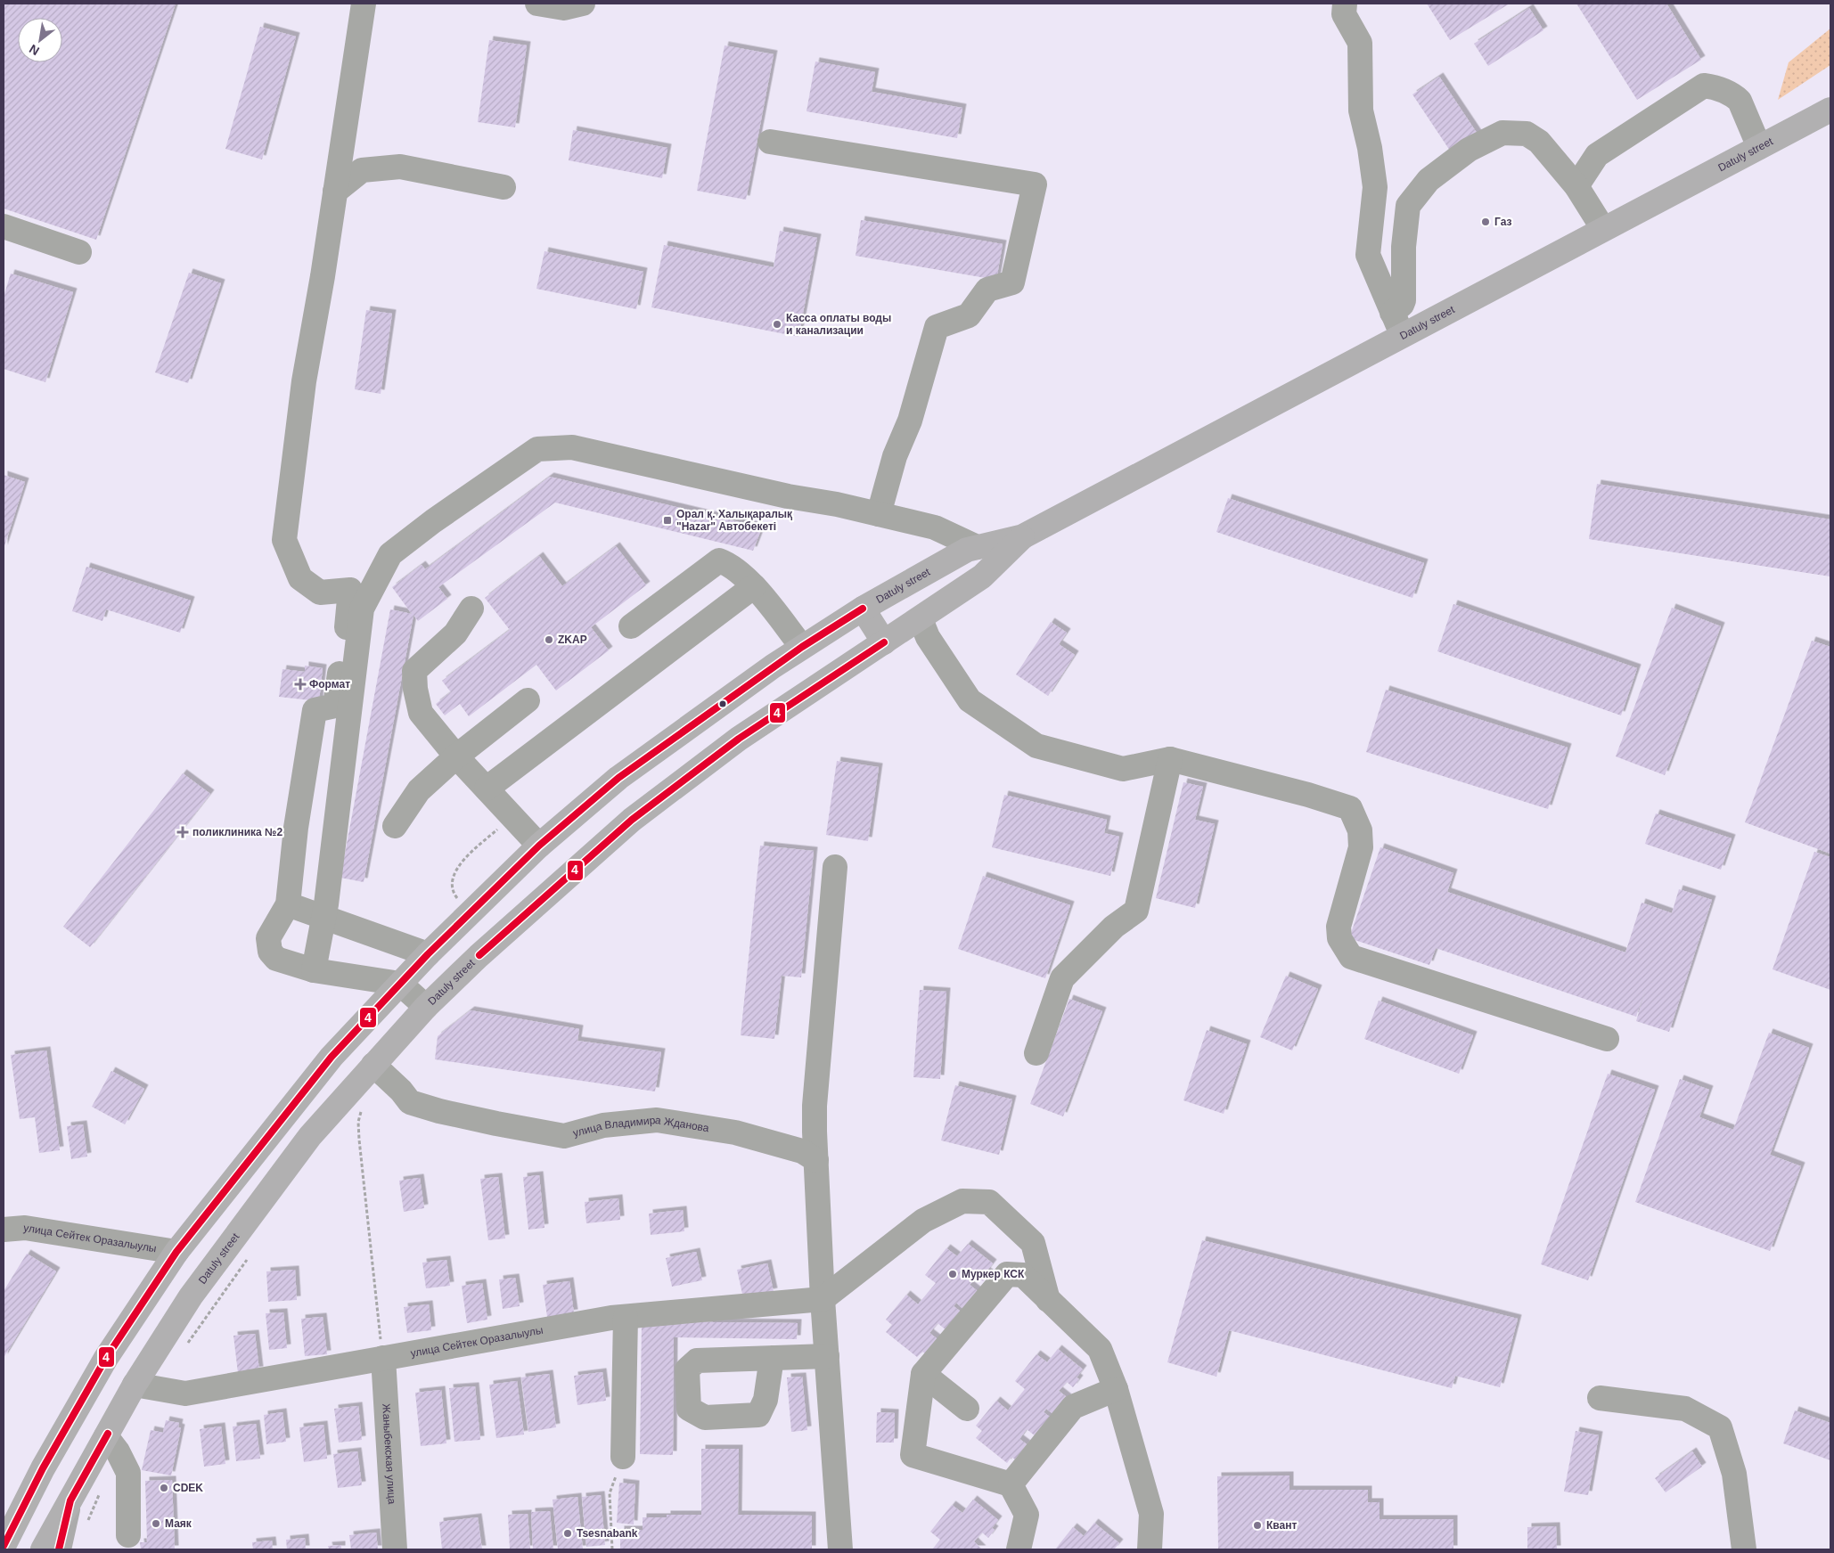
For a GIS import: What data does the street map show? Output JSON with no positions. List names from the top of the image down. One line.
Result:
{"streets":{"highway":["Datuly street"],"street":["улица Владимира Жданова","улица Сейтек Оразалыулы","Жаныбекская улица"]},"crossings":[["Datuly street","улица Владимира Жданова"],["Datuly street","улица Сейтек Оразалыулы"],["улица Сейтек Оразалыулы","Жаныбекская улица"]],"places":{"other":["Газ","Касса оплаты воды и канализации","ZKAP","Муркер КСК","CDEK","Маяк","Квант","Tsesnabank"],"transit":["Орал қ. Халықаралық \"Hazar\" Автобекеті"],"health":["Формат","поликлиника №2"]},"lines":["transit line 4"],"north":"bottom left"}
